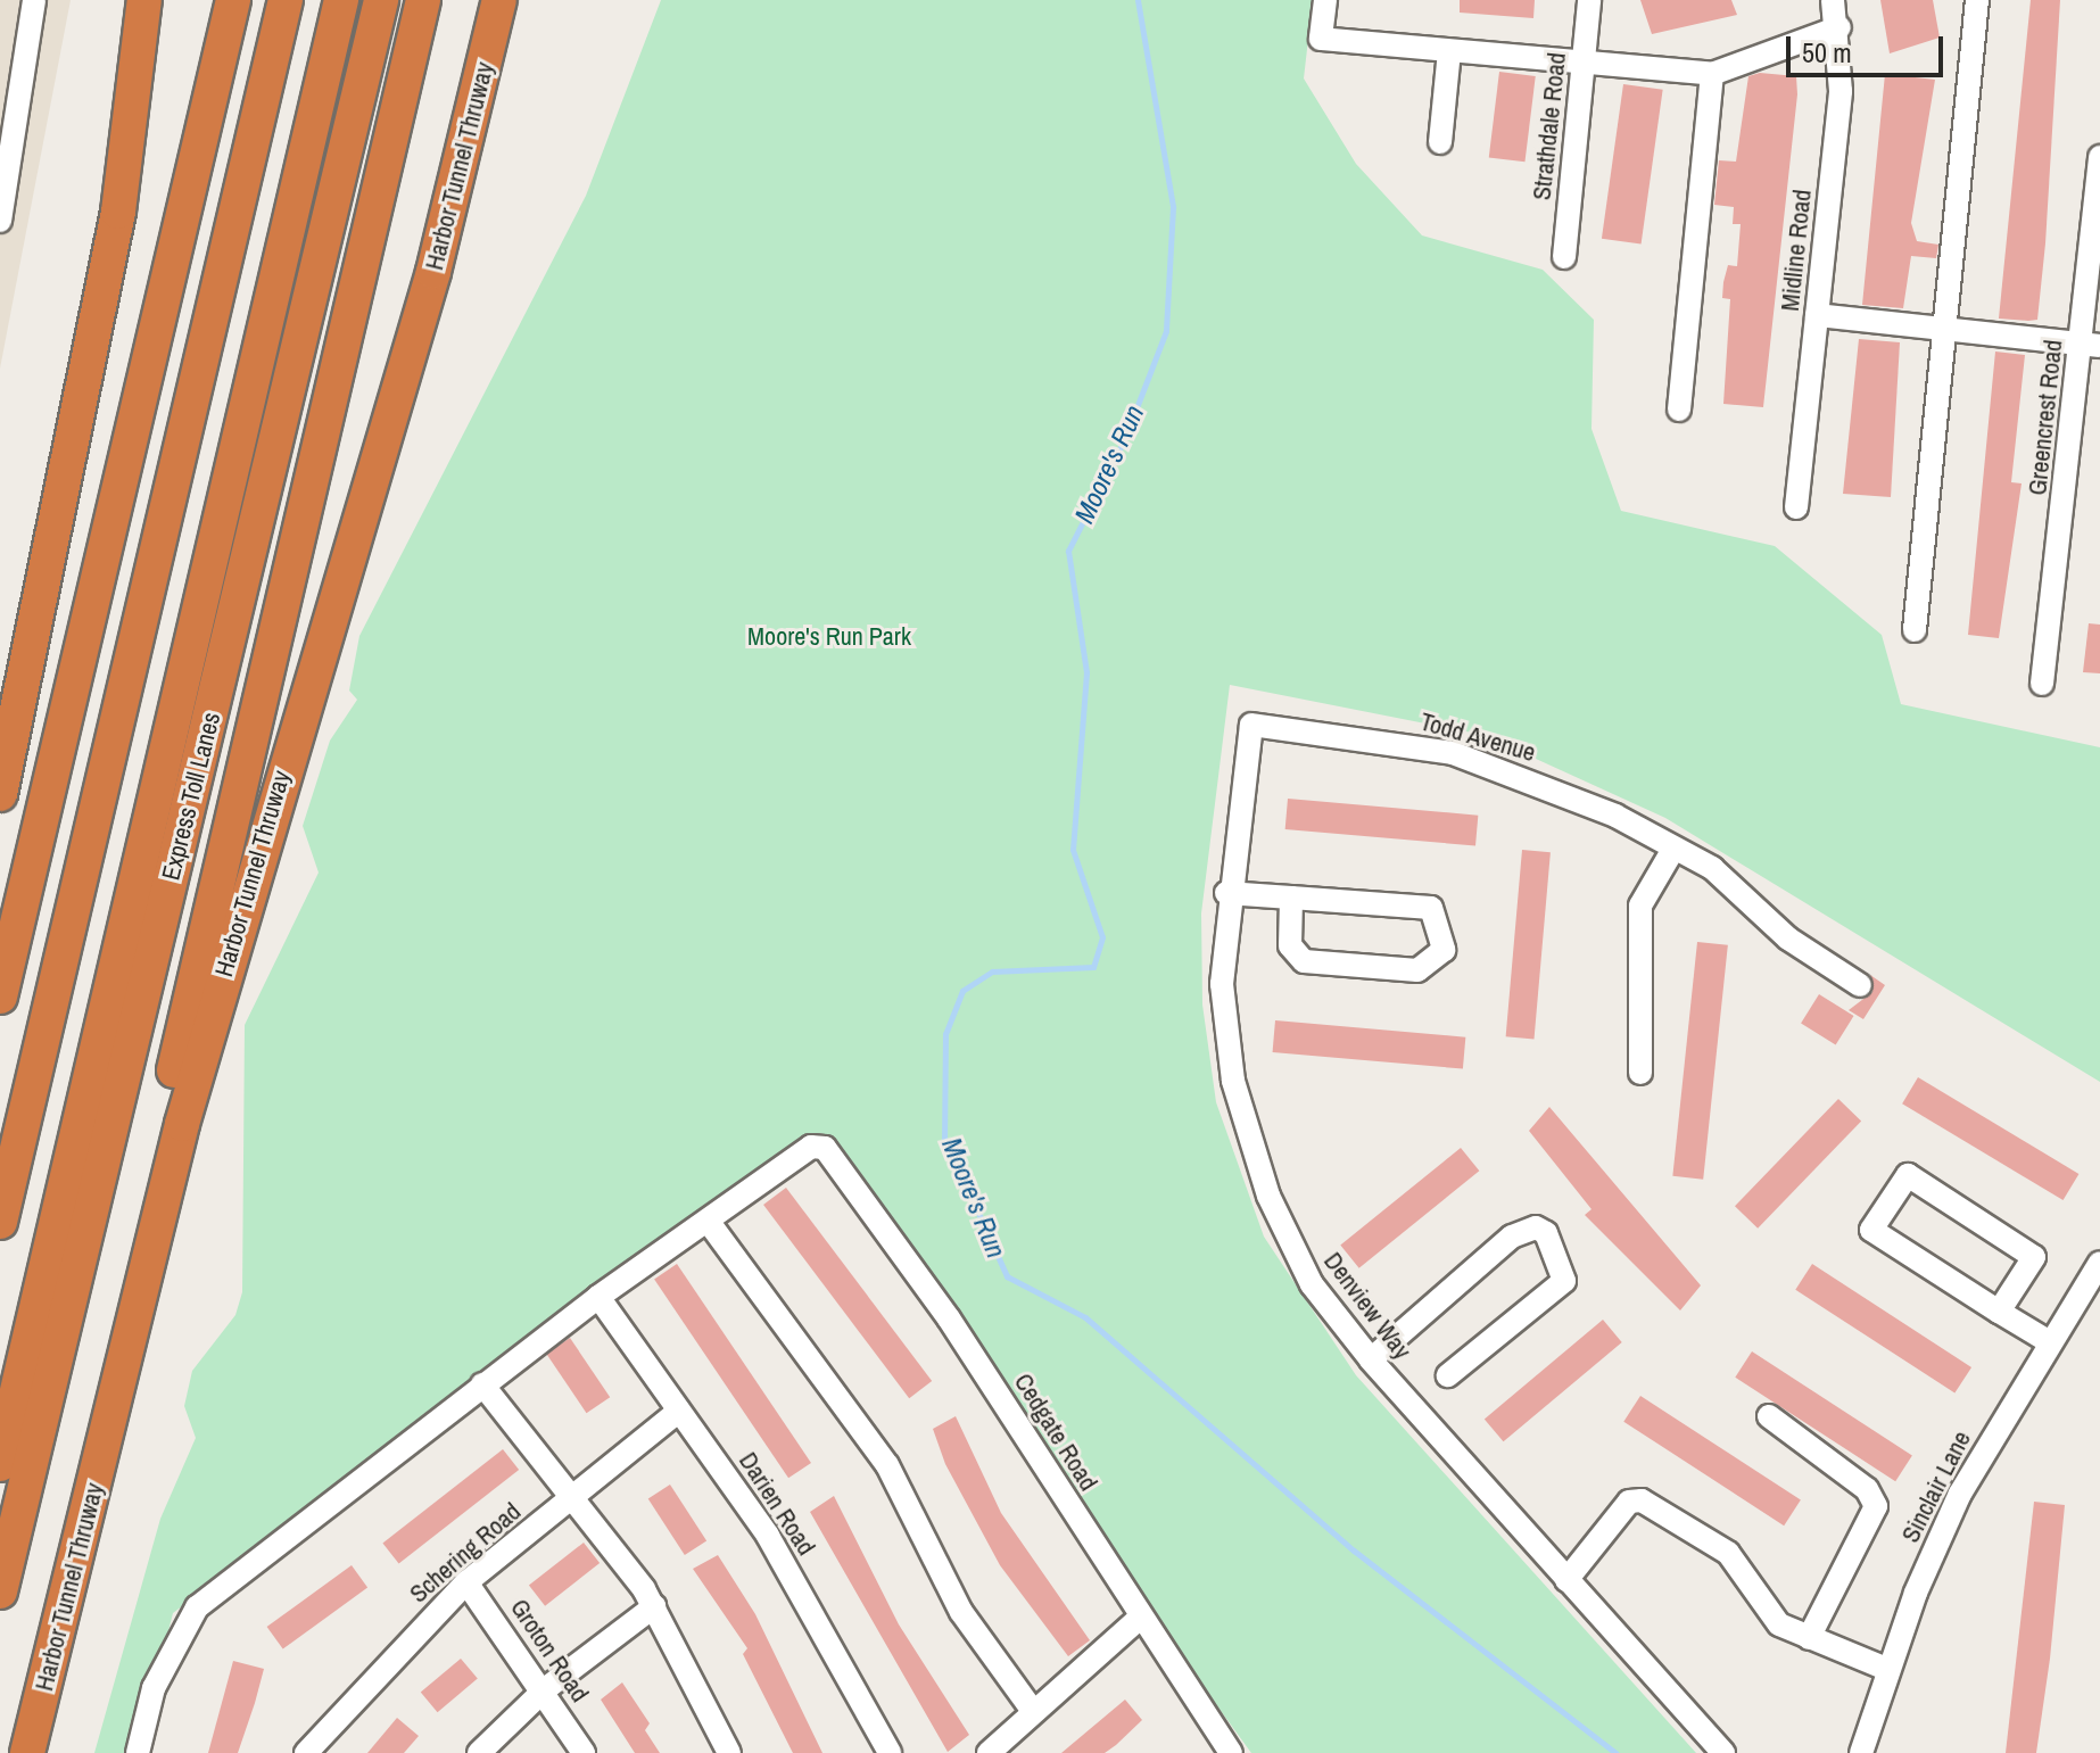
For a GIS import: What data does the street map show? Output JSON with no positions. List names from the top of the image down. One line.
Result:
{"streets":{"highway":["Harbor Tunnel Thruway","Express Toll Lanes"],"street":["Strathdale Road","Midline Road","Greencrest Road","Todd Avenue","Denview Way","Cedgate Road","Sinclair Lane","Darien Road","Schering Road","Groton Road"]},"crossings":[["Todd Avenue","Denview Way"],["Darien Road","Schering Road"],["Schering Road","Groton Road"]],"water":["Moore's Run"],"parks":["Moore's Run Park"],"scale_bar":"50 m"}
